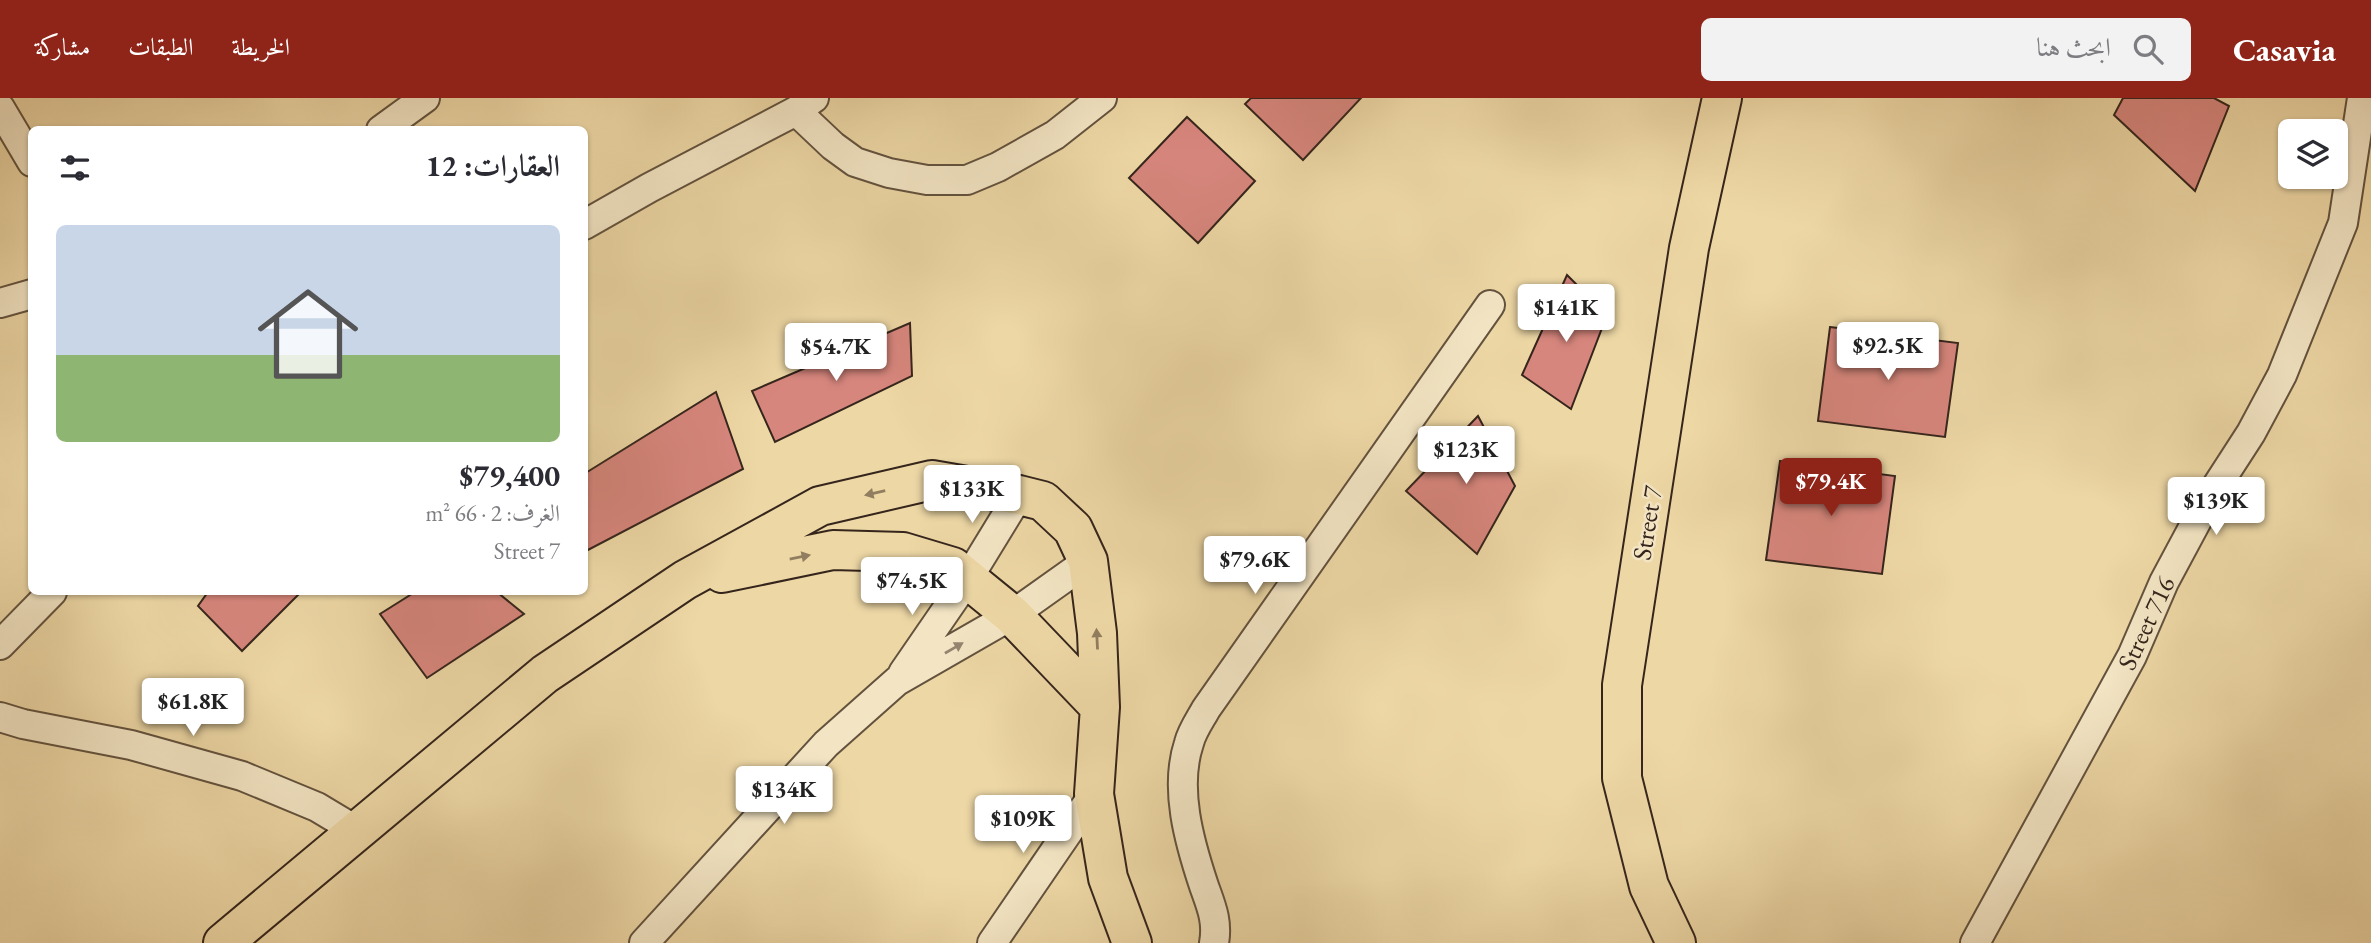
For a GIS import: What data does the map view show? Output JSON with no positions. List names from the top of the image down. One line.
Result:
{"streets":{"main road":["Street 7"],"street":["Street 716"]},"page":{"header":"Casavia","search":"ابحث هنا","nav":["الخريطة","الطبقات","مشاركة"],"heading":"العقارات: 12","list":[{"name":"$79,400","note":"الغرف: 2 · 66 m² · Street 7"}],"price":["$141K","$92.5K","$54.7K","$123K","$79.4K","$133K","$139K","$79.6K","$74.5K","$61.8K","$134K","$109K"]}}
